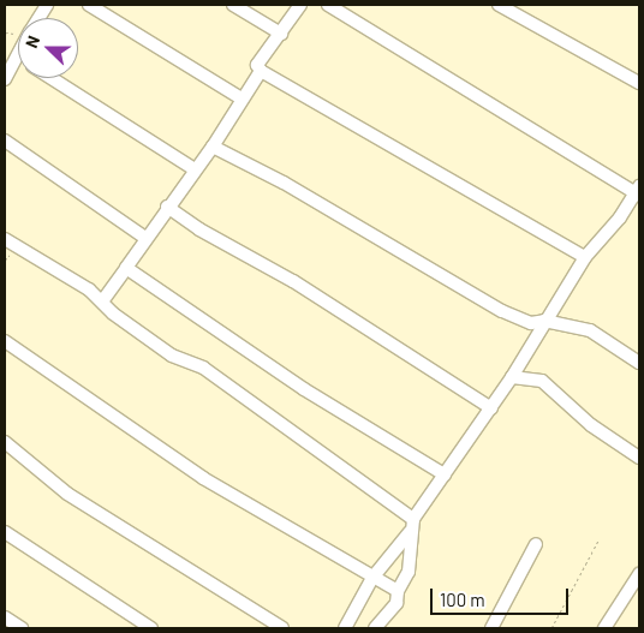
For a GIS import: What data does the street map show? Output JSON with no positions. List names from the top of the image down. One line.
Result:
{"scale_bar":"100 m","north":"left"}
